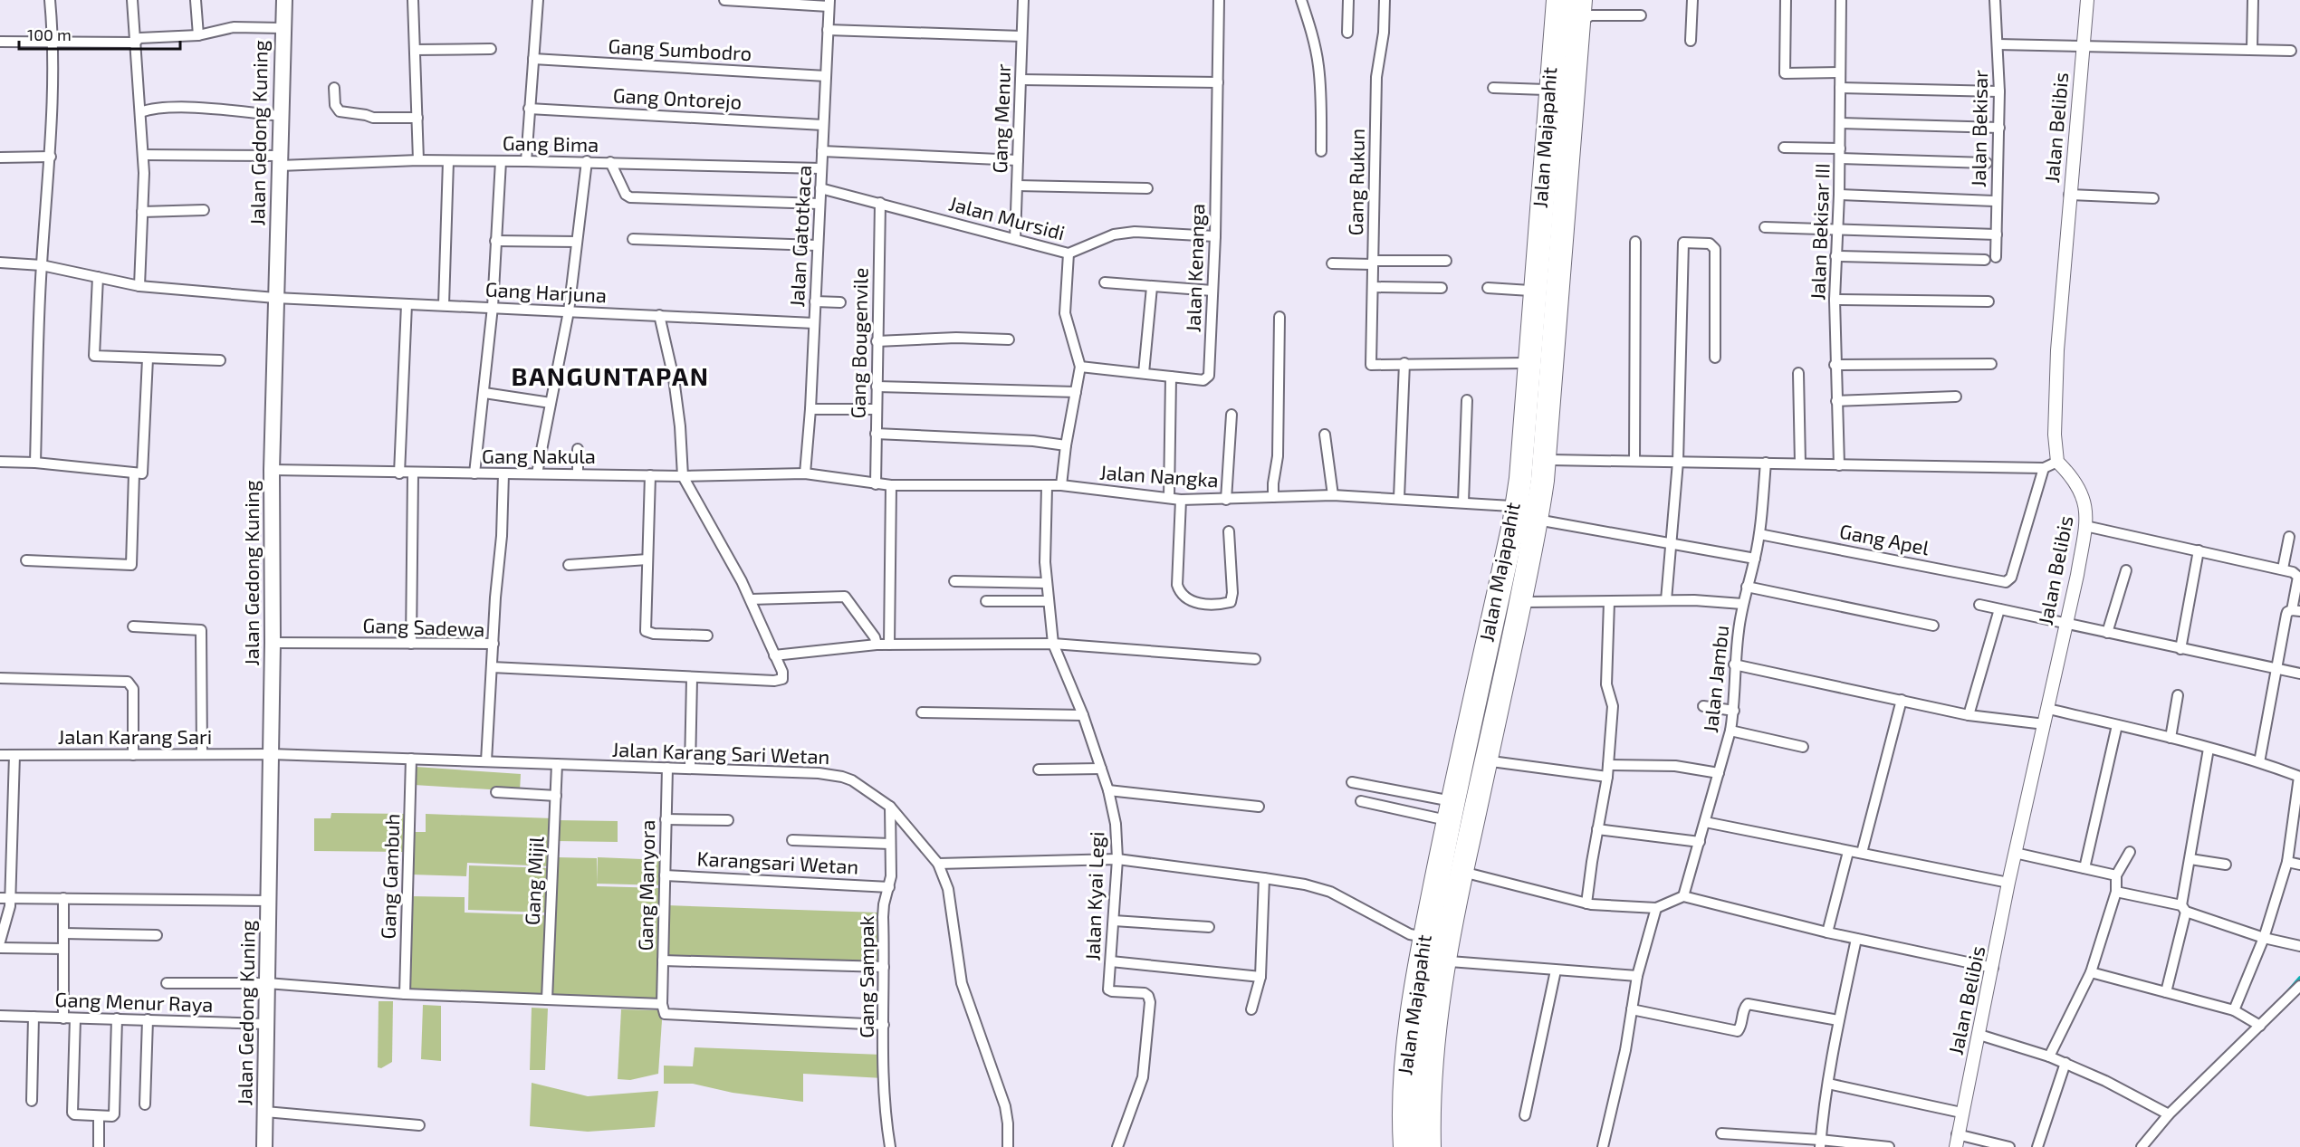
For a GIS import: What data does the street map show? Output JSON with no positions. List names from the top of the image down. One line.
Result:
{"streets":{"main road":["Jalan Gedong Kuning","Jalan Majapahit"],"street":["Gang Sumbodro","Gang Ontorejo","Gang Menur","Jalan Belibis","Jalan Bekisar","Gang Bima","Gang Rukun","Jalan Mursidi","Jalan Bekisar III","Jalan Gatotkaca","Jalan Kenanga","Gang Harjuna","Gang Bougenvile","Gang Nakula","Jalan Nangka","Gang Apel","Gang Sadewa","Jalan Jambu","Jalan Karang Sari","Jalan Karang Sari Wetan","Karangsari Wetan","Gang Gambuh","Gang Mijil","Gang Manyora","Jalan Kyai Legi","Gang Sampak","Gang Menur Raya"]},"crossings":[["Gang Sumbodro","Jalan Gatotkaca"],["Gang Ontorejo","Jalan Gatotkaca"],["Gang Menur","Jalan Mursidi"],["Jalan Gedong Kuning","Gang Bima"],["Jalan Gedong Kuning","Gang Harjuna"],["Jalan Gedong Kuning","Gang Nakula"],["Jalan Gedong Kuning","Gang Sadewa"],["Jalan Gedong Kuning","Jalan Karang Sari"],["Jalan Gedong Kuning","Jalan Karang Sari Wetan"],["Jalan Gedong Kuning","Gang Menur Raya"],["Gang Bima","Jalan Gatotkaca"],["Jalan Mursidi","Jalan Gatotkaca"],["Jalan Mursidi","Jalan Kenanga"],["Jalan Mursidi","Gang Bougenvile"],["Jalan Gatotkaca","Gang Harjuna"],["Jalan Gatotkaca","Gang Nakula"],["Jalan Gatotkaca","Jalan Nangka"],["Gang Bougenvile","Jalan Nangka"],["Gang Nakula","Jalan Nangka"],["Jalan Nangka","Jalan Kyai Legi"],["Gang Apel","Jalan Jambu"],["Gang Sadewa","Jalan Karang Sari Wetan"],["Jalan Karang Sari","Jalan Karang Sari Wetan"],["Jalan Karang Sari Wetan","Gang Gambuh"],["Jalan Karang Sari Wetan","Gang Mijil"],["Jalan Karang Sari Wetan","Gang Manyora"],["Jalan Karang Sari Wetan","Gang Sampak"],["Karangsari Wetan","Gang Manyora"],["Karangsari Wetan","Gang Sampak"]],"districts":["BANGUNTAPAN"],"scale_bar":"100 m"}
